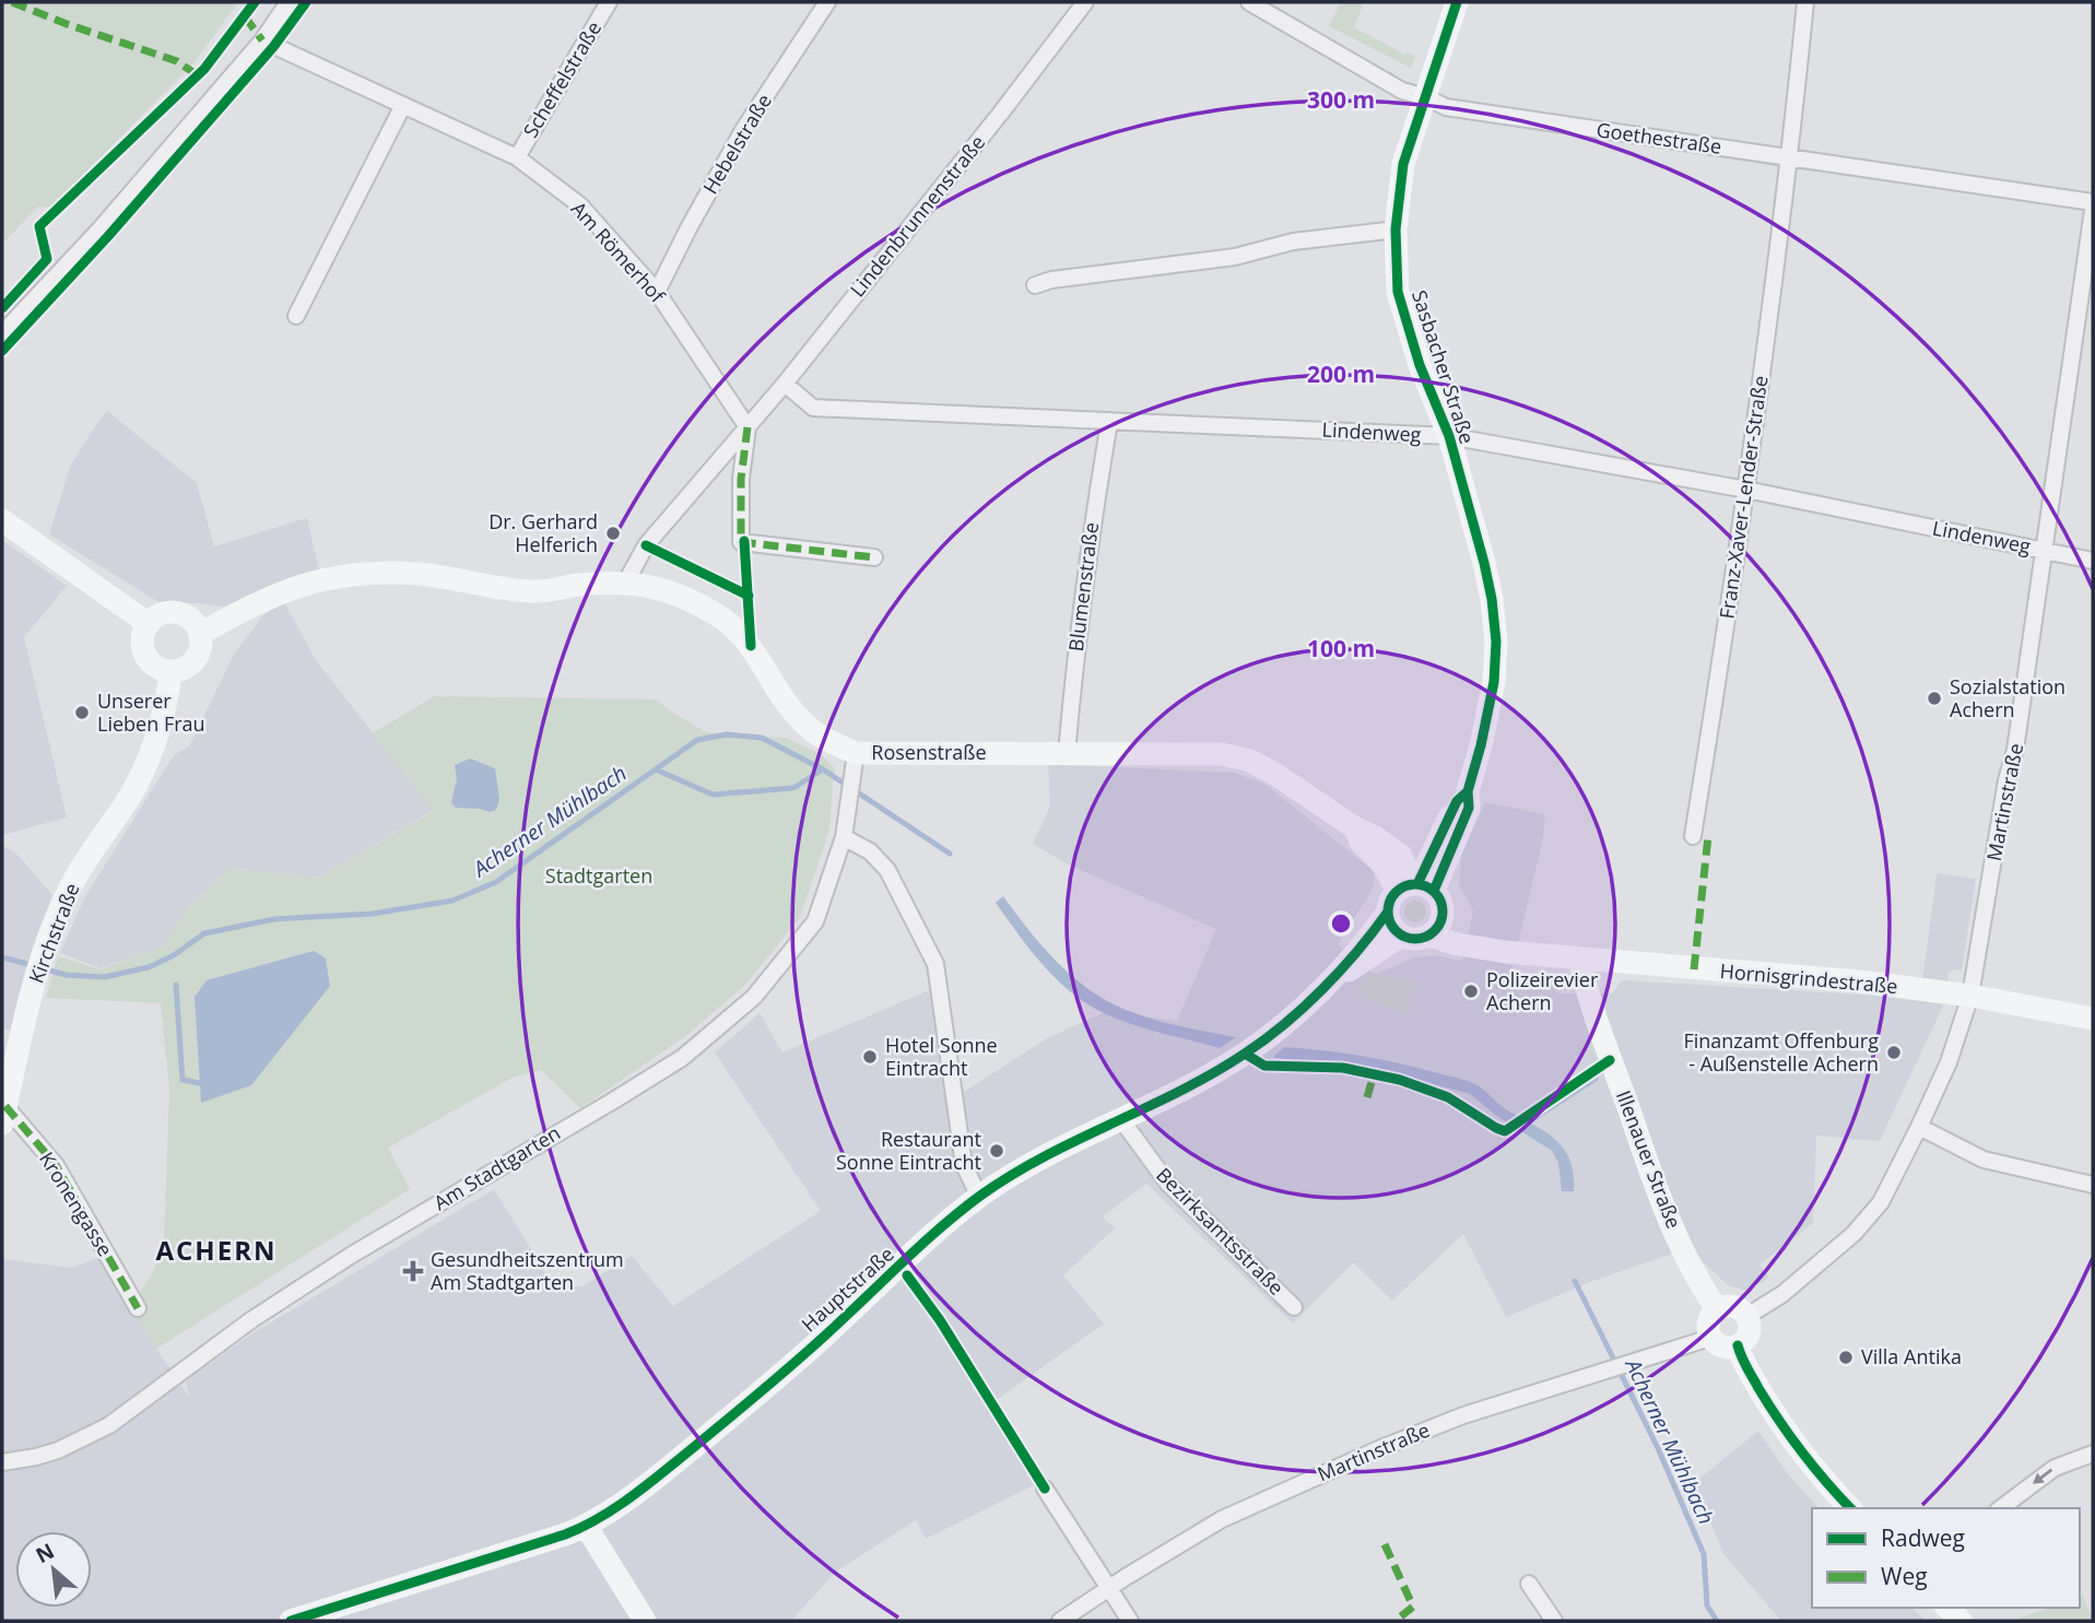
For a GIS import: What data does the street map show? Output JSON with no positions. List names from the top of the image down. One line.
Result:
{"streets":{"main road":["Sasbacher Straße","Rosenstraße","Kirchstraße","Hornisgrindestraße","Illenauer Straße","Hauptstraße"],"street":["Scheffelstraße","Goethestraße","Hebelstraße","Lindenbrunnenstraße","Am Römerhof","Lindenweg","Franz-Xaver-Lender-Straße","Blumenstraße","Martinstraße","Am Stadtgarten","Kronengasse","Bezirksamtsstraße"]},"crossings":[["Scheffelstraße","Am Römerhof"],["Goethestraße","Sasbacher Straße"],["Goethestraße","Franz-Xaver-Lender-Straße"],["Hebelstraße","Am Römerhof"],["Lindenbrunnenstraße","Am Römerhof"],["Lindenbrunnenstraße","Lindenweg"],["Lindenbrunnenstraße","Rosenstraße"],["Sasbacher Straße","Lindenweg"],["Sasbacher Straße","Rosenstraße"],["Sasbacher Straße","Hornisgrindestraße"],["Sasbacher Straße","Hauptstraße"],["Lindenweg","Franz-Xaver-Lender-Straße"],["Lindenweg","Blumenstraße"],["Lindenweg","Martinstraße"],["Blumenstraße","Rosenstraße"],["Rosenstraße","Kirchstraße"],["Rosenstraße","Hornisgrindestraße"],["Rosenstraße","Am Stadtgarten"],["Rosenstraße","Hauptstraße"],["Martinstraße","Hornisgrindestraße"],["Martinstraße","Illenauer Straße"],["Kirchstraße","Kronengasse"],["Hornisgrindestraße","Illenauer Straße"],["Hornisgrindestraße","Hauptstraße"],["Bezirksamtsstraße","Hauptstraße"]],"districts":["ACHERN"],"water":["Acherner Mühlbach"],"parks":["Stadtgarten"],"places":{"other":["Dr. Gerhard Helferich","Sozialstation Achern","Unserer Lieben Frau","Polizeirevier Achern","Finanzamt Offenburg - Außenstelle Achern","Hotel Sonne Eintracht","Restaurant Sonne Eintracht","Villa Antika"],"health":["Gesundheitszentrum Am Stadtgarten"]},"legend":["Radweg","Weg"],"north":"top left","rings":["300 m","200 m","100 m"]}
